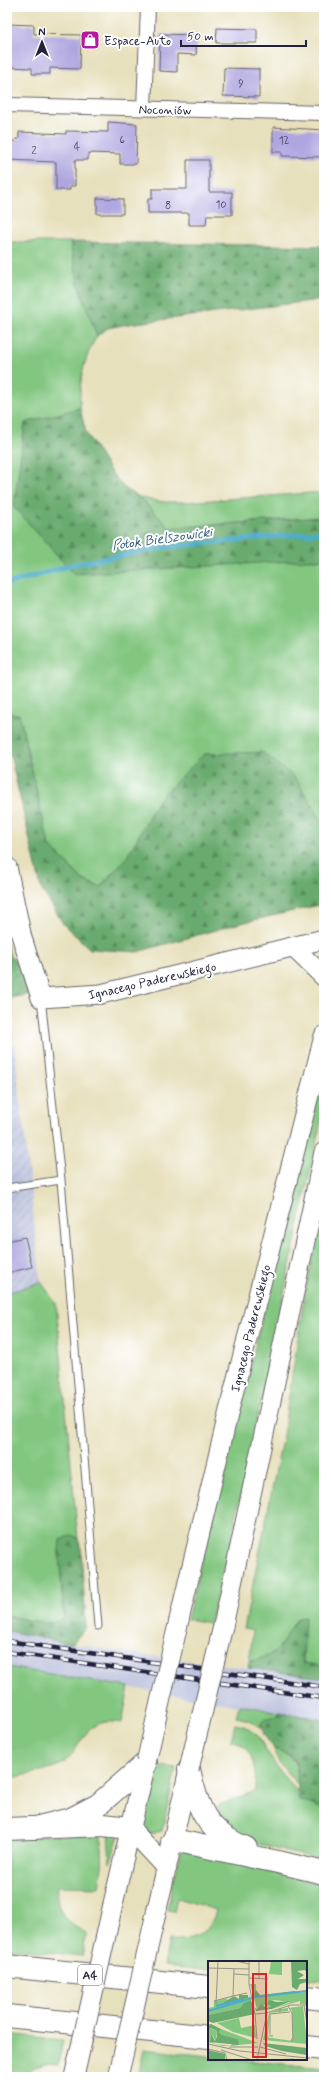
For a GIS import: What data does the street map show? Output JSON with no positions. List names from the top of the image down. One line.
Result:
{"streets":{"highway":["A4"],"main road":["Ignacego Paderewskiego"],"street":["Noconiów"]},"water":["Potok Bielszowicki"],"places":{"shop":["Espace-Auto"]},"house_numbers":["9","6","12","4","2","10","8"],"scale_bar":"50 m","north":"top"}
